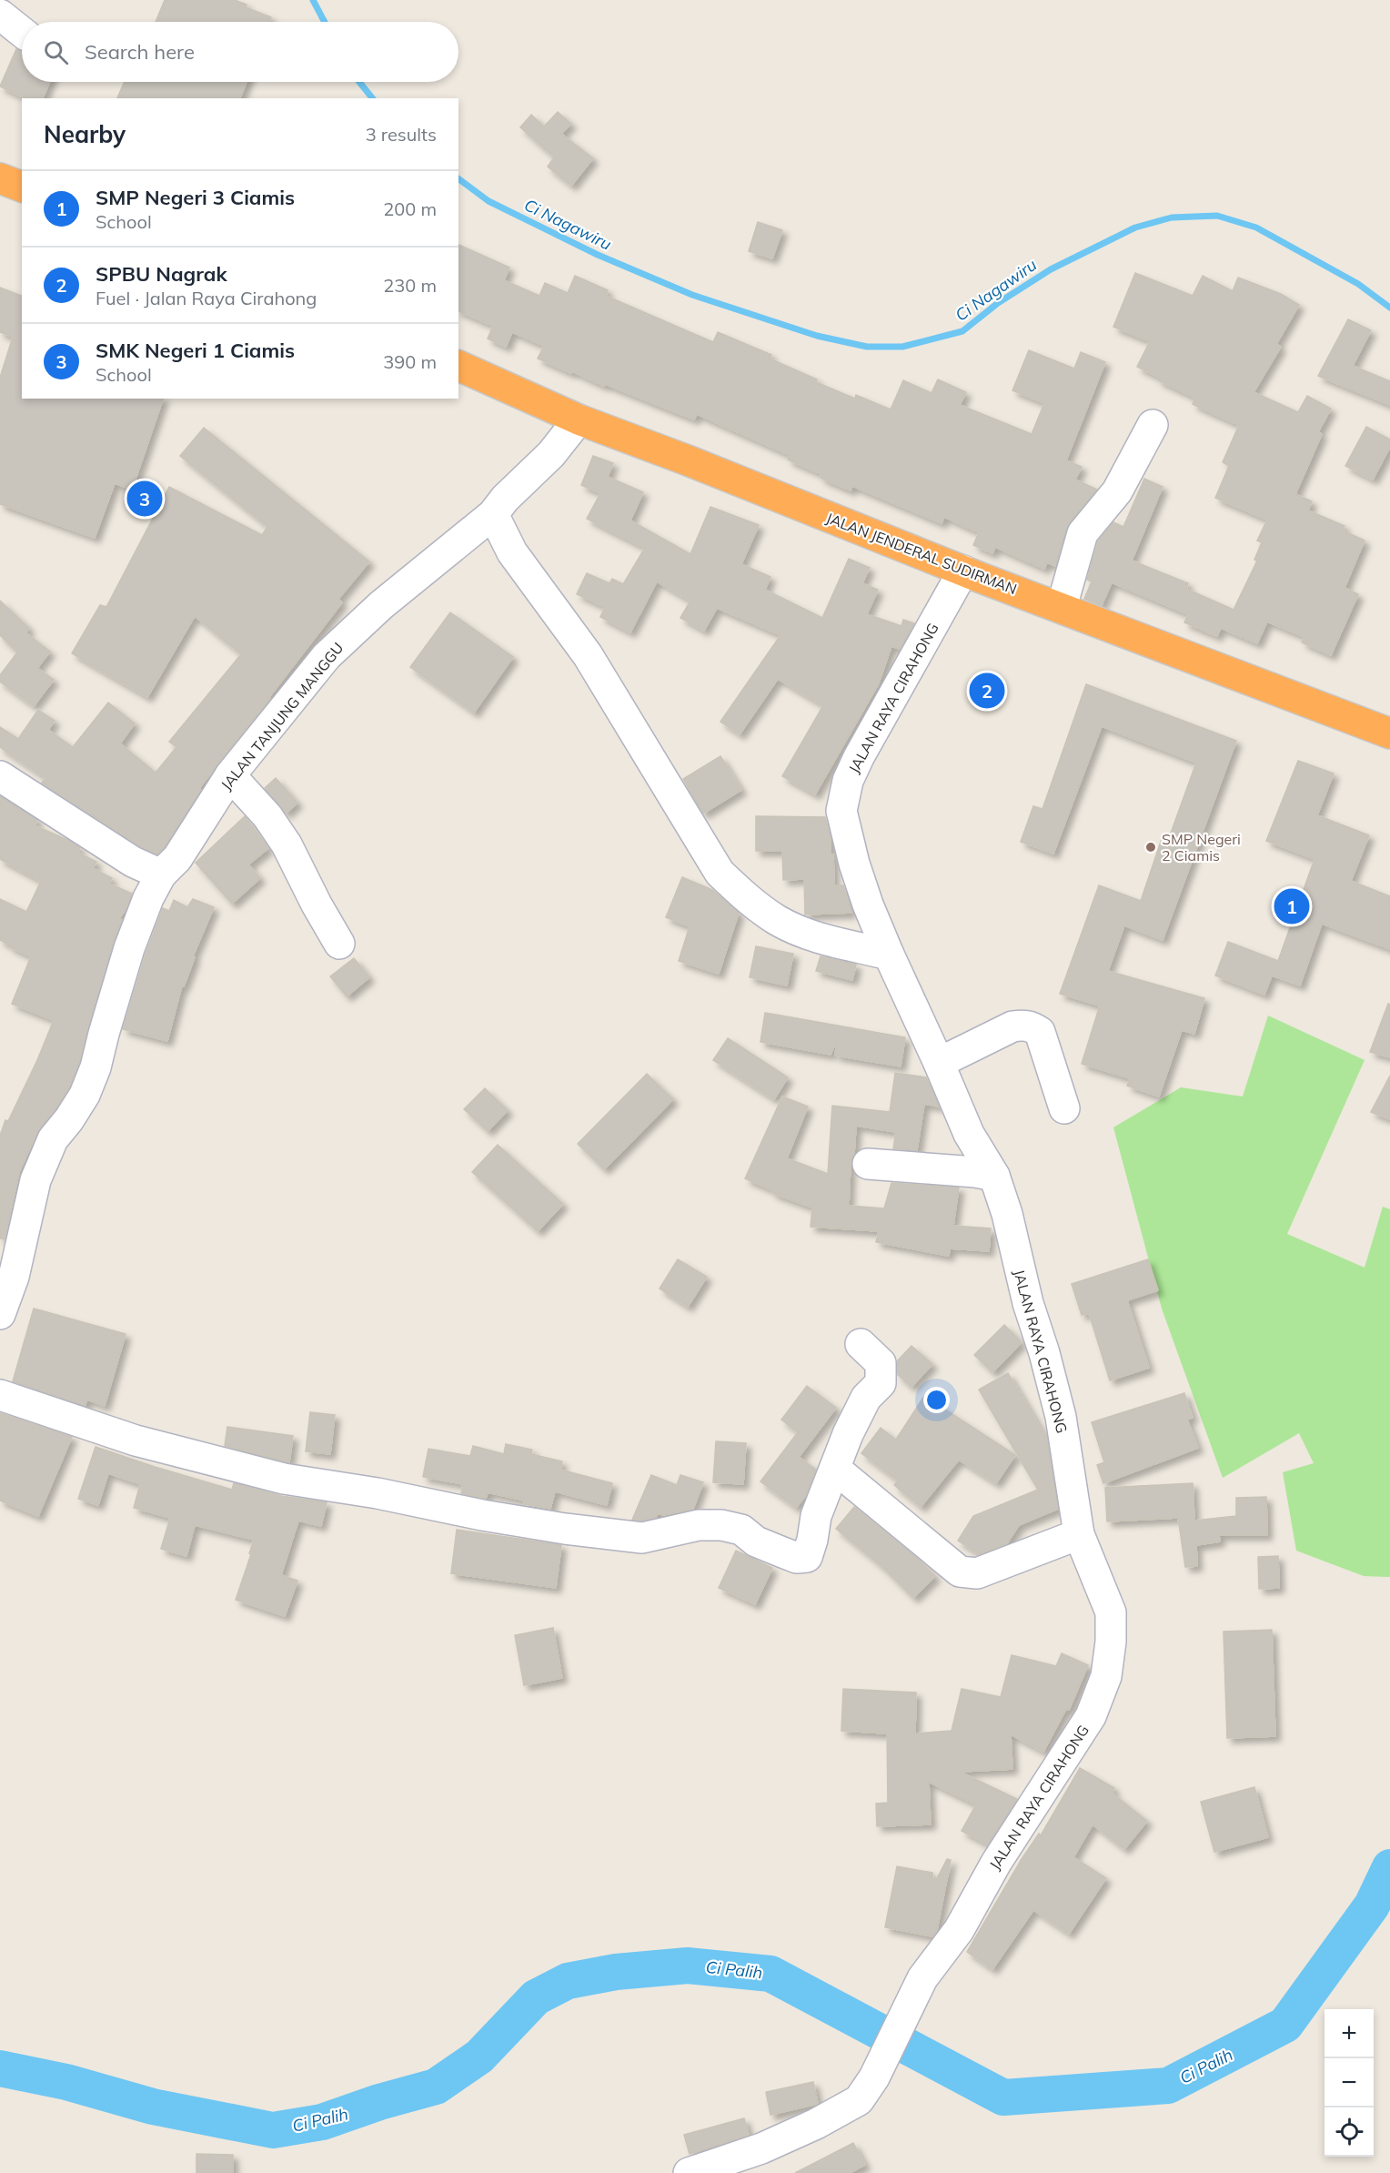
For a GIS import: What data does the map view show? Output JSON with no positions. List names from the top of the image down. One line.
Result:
{"streets":{"highway":["JALAN JENDERAL SUDIRMAN"],"street":["JALAN RAYA CIRAHONG","JALAN TANJUNG MANGGU"]},"crossings":[["JALAN JENDERAL SUDIRMAN","JALAN RAYA CIRAHONG"],["JALAN JENDERAL SUDIRMAN","JALAN TANJUNG MANGGU"]],"water":["Ci Nagawiru","Ci Palih"],"places":["SMP Negeri 2 Ciamis"],"page":{"search":"Search here","heading":["Nearby","3 results"],"list":[{"mark":"1","name":"SMP Negeri 3 Ciamis","note":"School","value":"200 m"},{"mark":"2","name":"SPBU Nagrak","note":"Fuel · Jalan Raya Cirahong","value":"230 m"},{"mark":"3","name":"SMK Negeri 1 Ciamis","note":"School","value":"390 m"}],"pins":["3","2","1"],"map_buttons":["+","−"]}}
